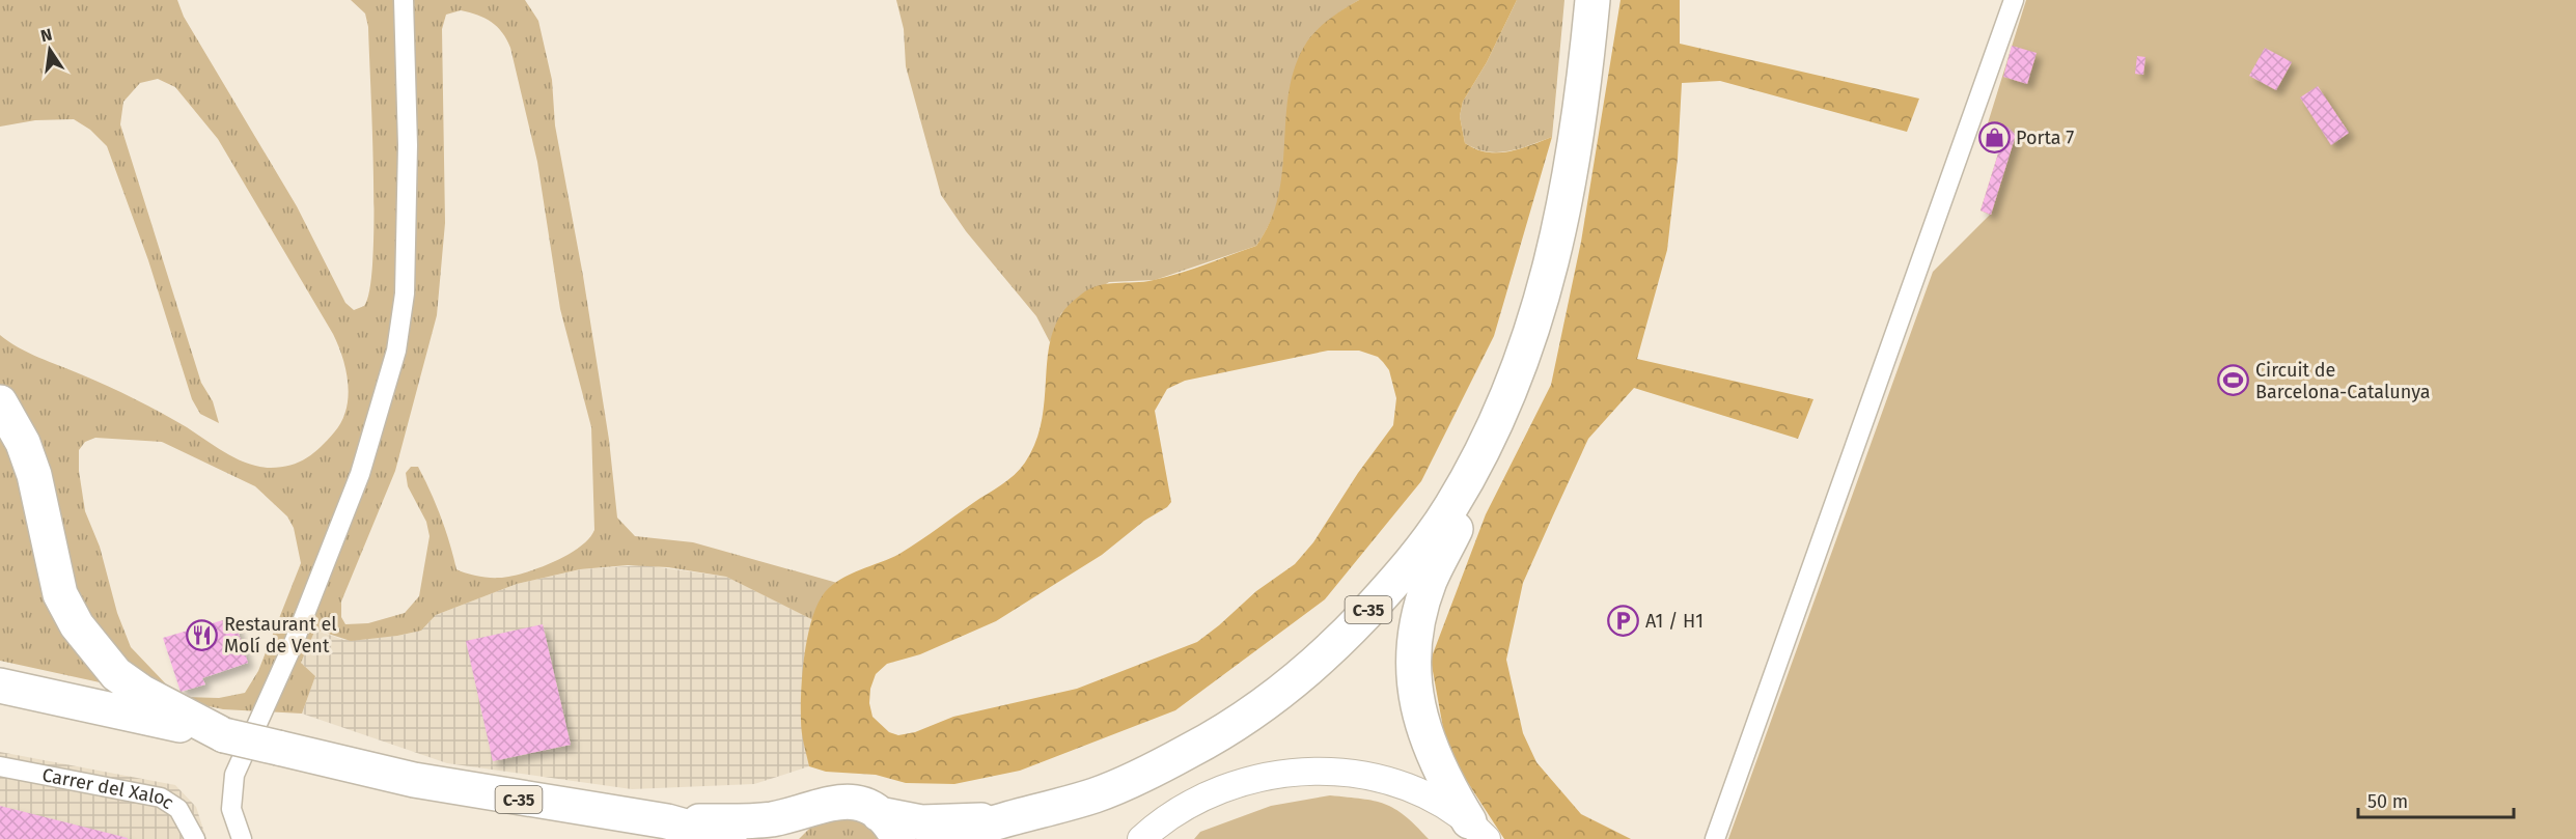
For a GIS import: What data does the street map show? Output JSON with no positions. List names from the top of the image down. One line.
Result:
{"streets":{"highway":["C-35"],"street":["Carrer del Xaloc"]},"places":{"shop":["Porta 7"],"sports":["Circuit de Barcelona-Catalunya"],"parking":["A1 / H1"],"restaurant":["Restaurant el Molí de Vent"]},"scale_bar":"50 m","north":"top"}
